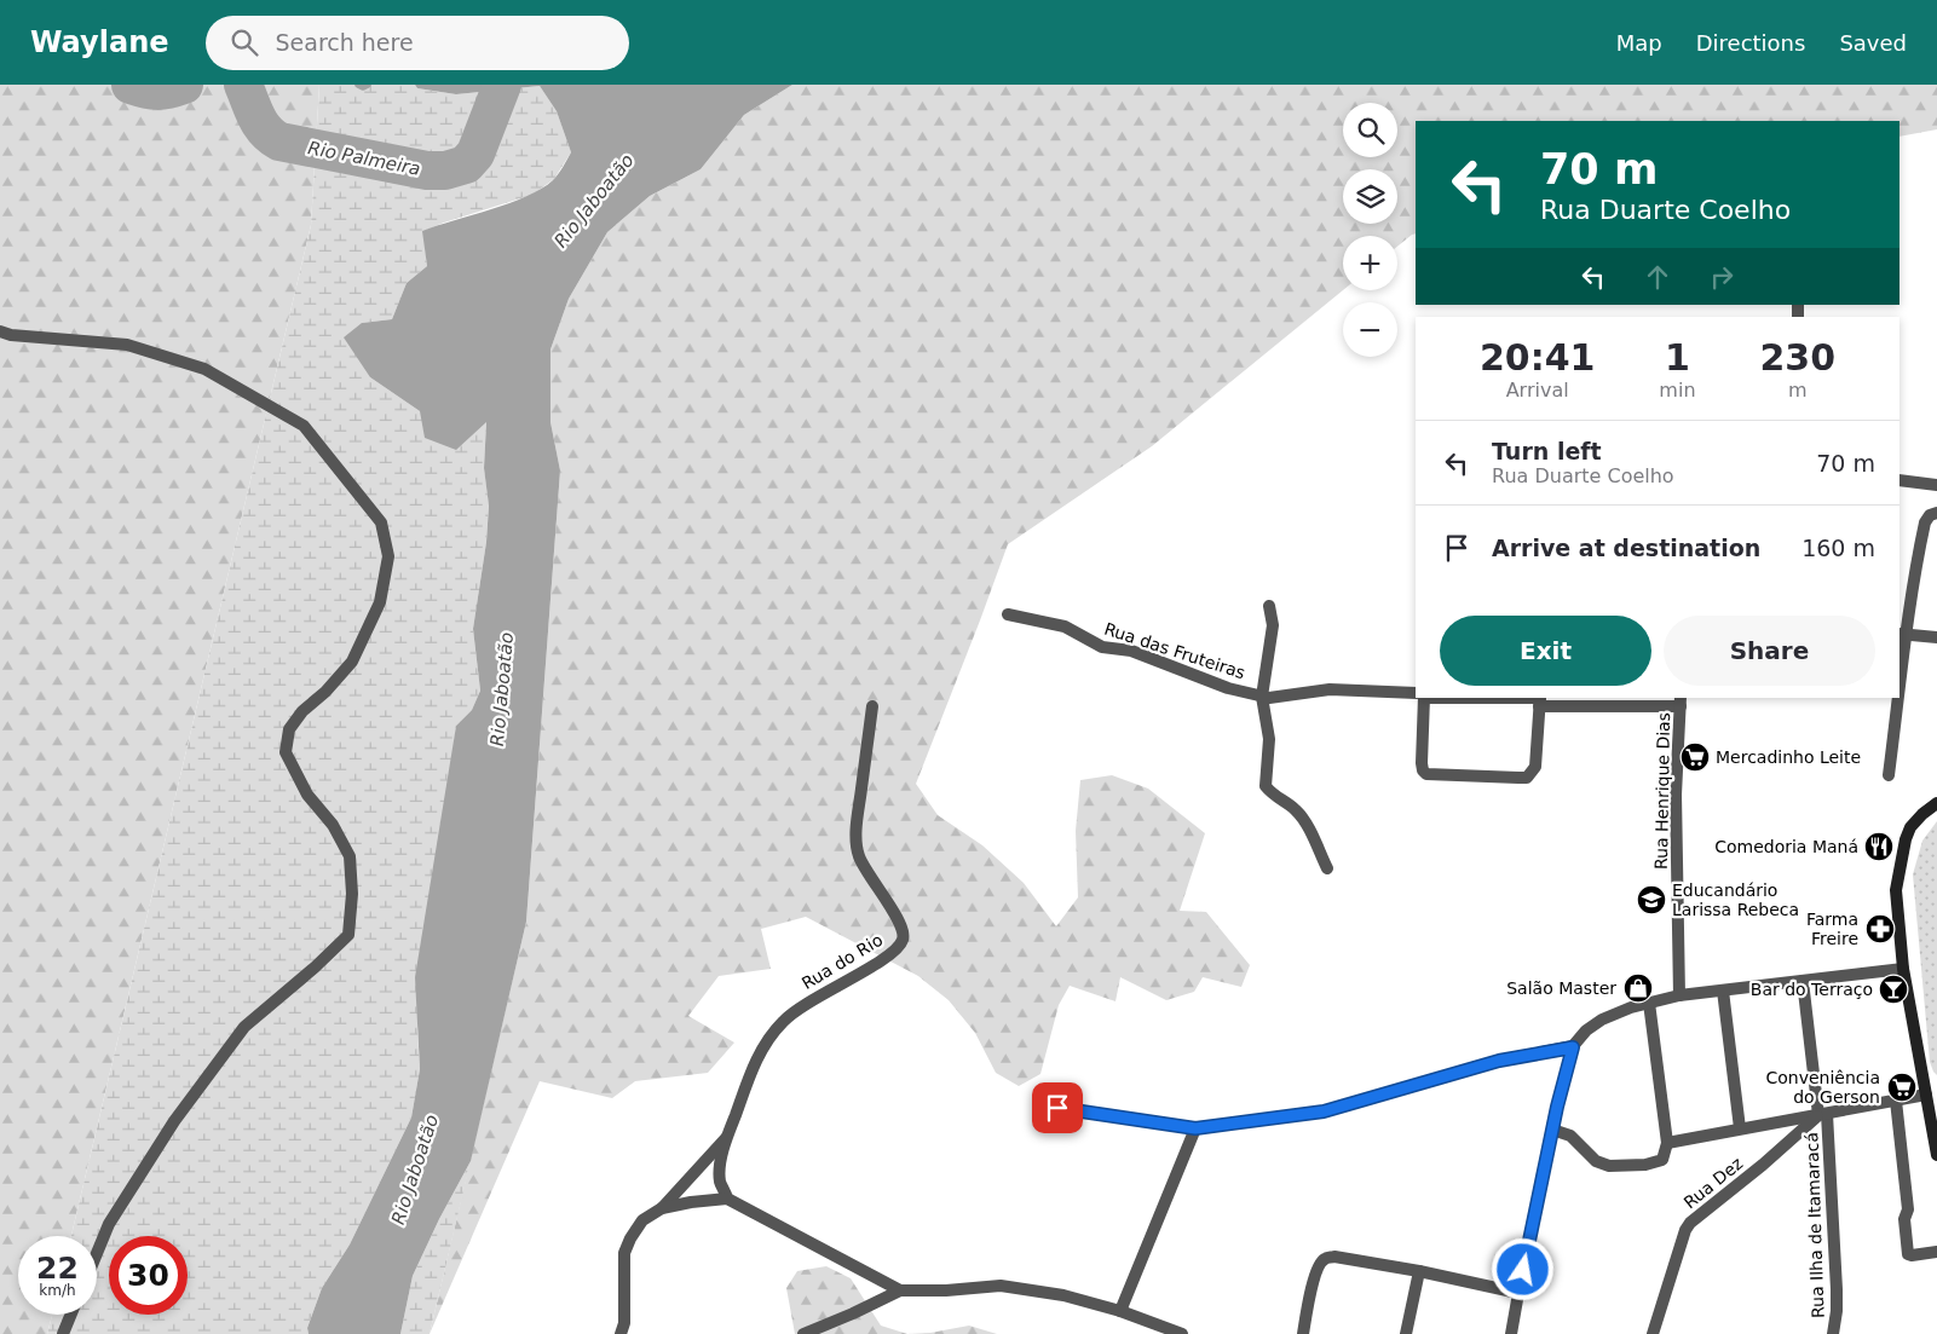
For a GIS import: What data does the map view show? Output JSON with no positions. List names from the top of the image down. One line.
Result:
{"streets":{"street":["Rua das Fruteiras","Rua Henrique Dias","Rua do Rio","Rua Dez","Rua Ilha de Itamaracá"]},"crossings":[["Rua Dez","Rua Ilha de Itamaracá"]],"water":["Rio Palmeira","Rio Jaboatão"],"places":{"supermarket":["Mercadinho Leite","Conveniência do Gerson"],"restaurant":["Comedoria Maná"],"school or university":["Educandário Larissa Rebeca"],"pharmacy":["Farma Freire"],"shop":["Salão Master"],"bar":["Bar do Terraço"]},"page":{"header":"Waylane","search":"Search here","nav":["Map","Directions","Saved"],"map_buttons":["+","−"],"turn":["70 m","Rua Duarte Coelho"],"eta":["20:41","Arrival","1","min","230","m"],"list":[{"name":"Turn left","note":"Rua Duarte Coelho","value":"70 m"},{"name":"Arrive at destination","value":"160 m"}],"buttons":["Exit","Share"],"speed":"22 km/h","limit":"30"}}
